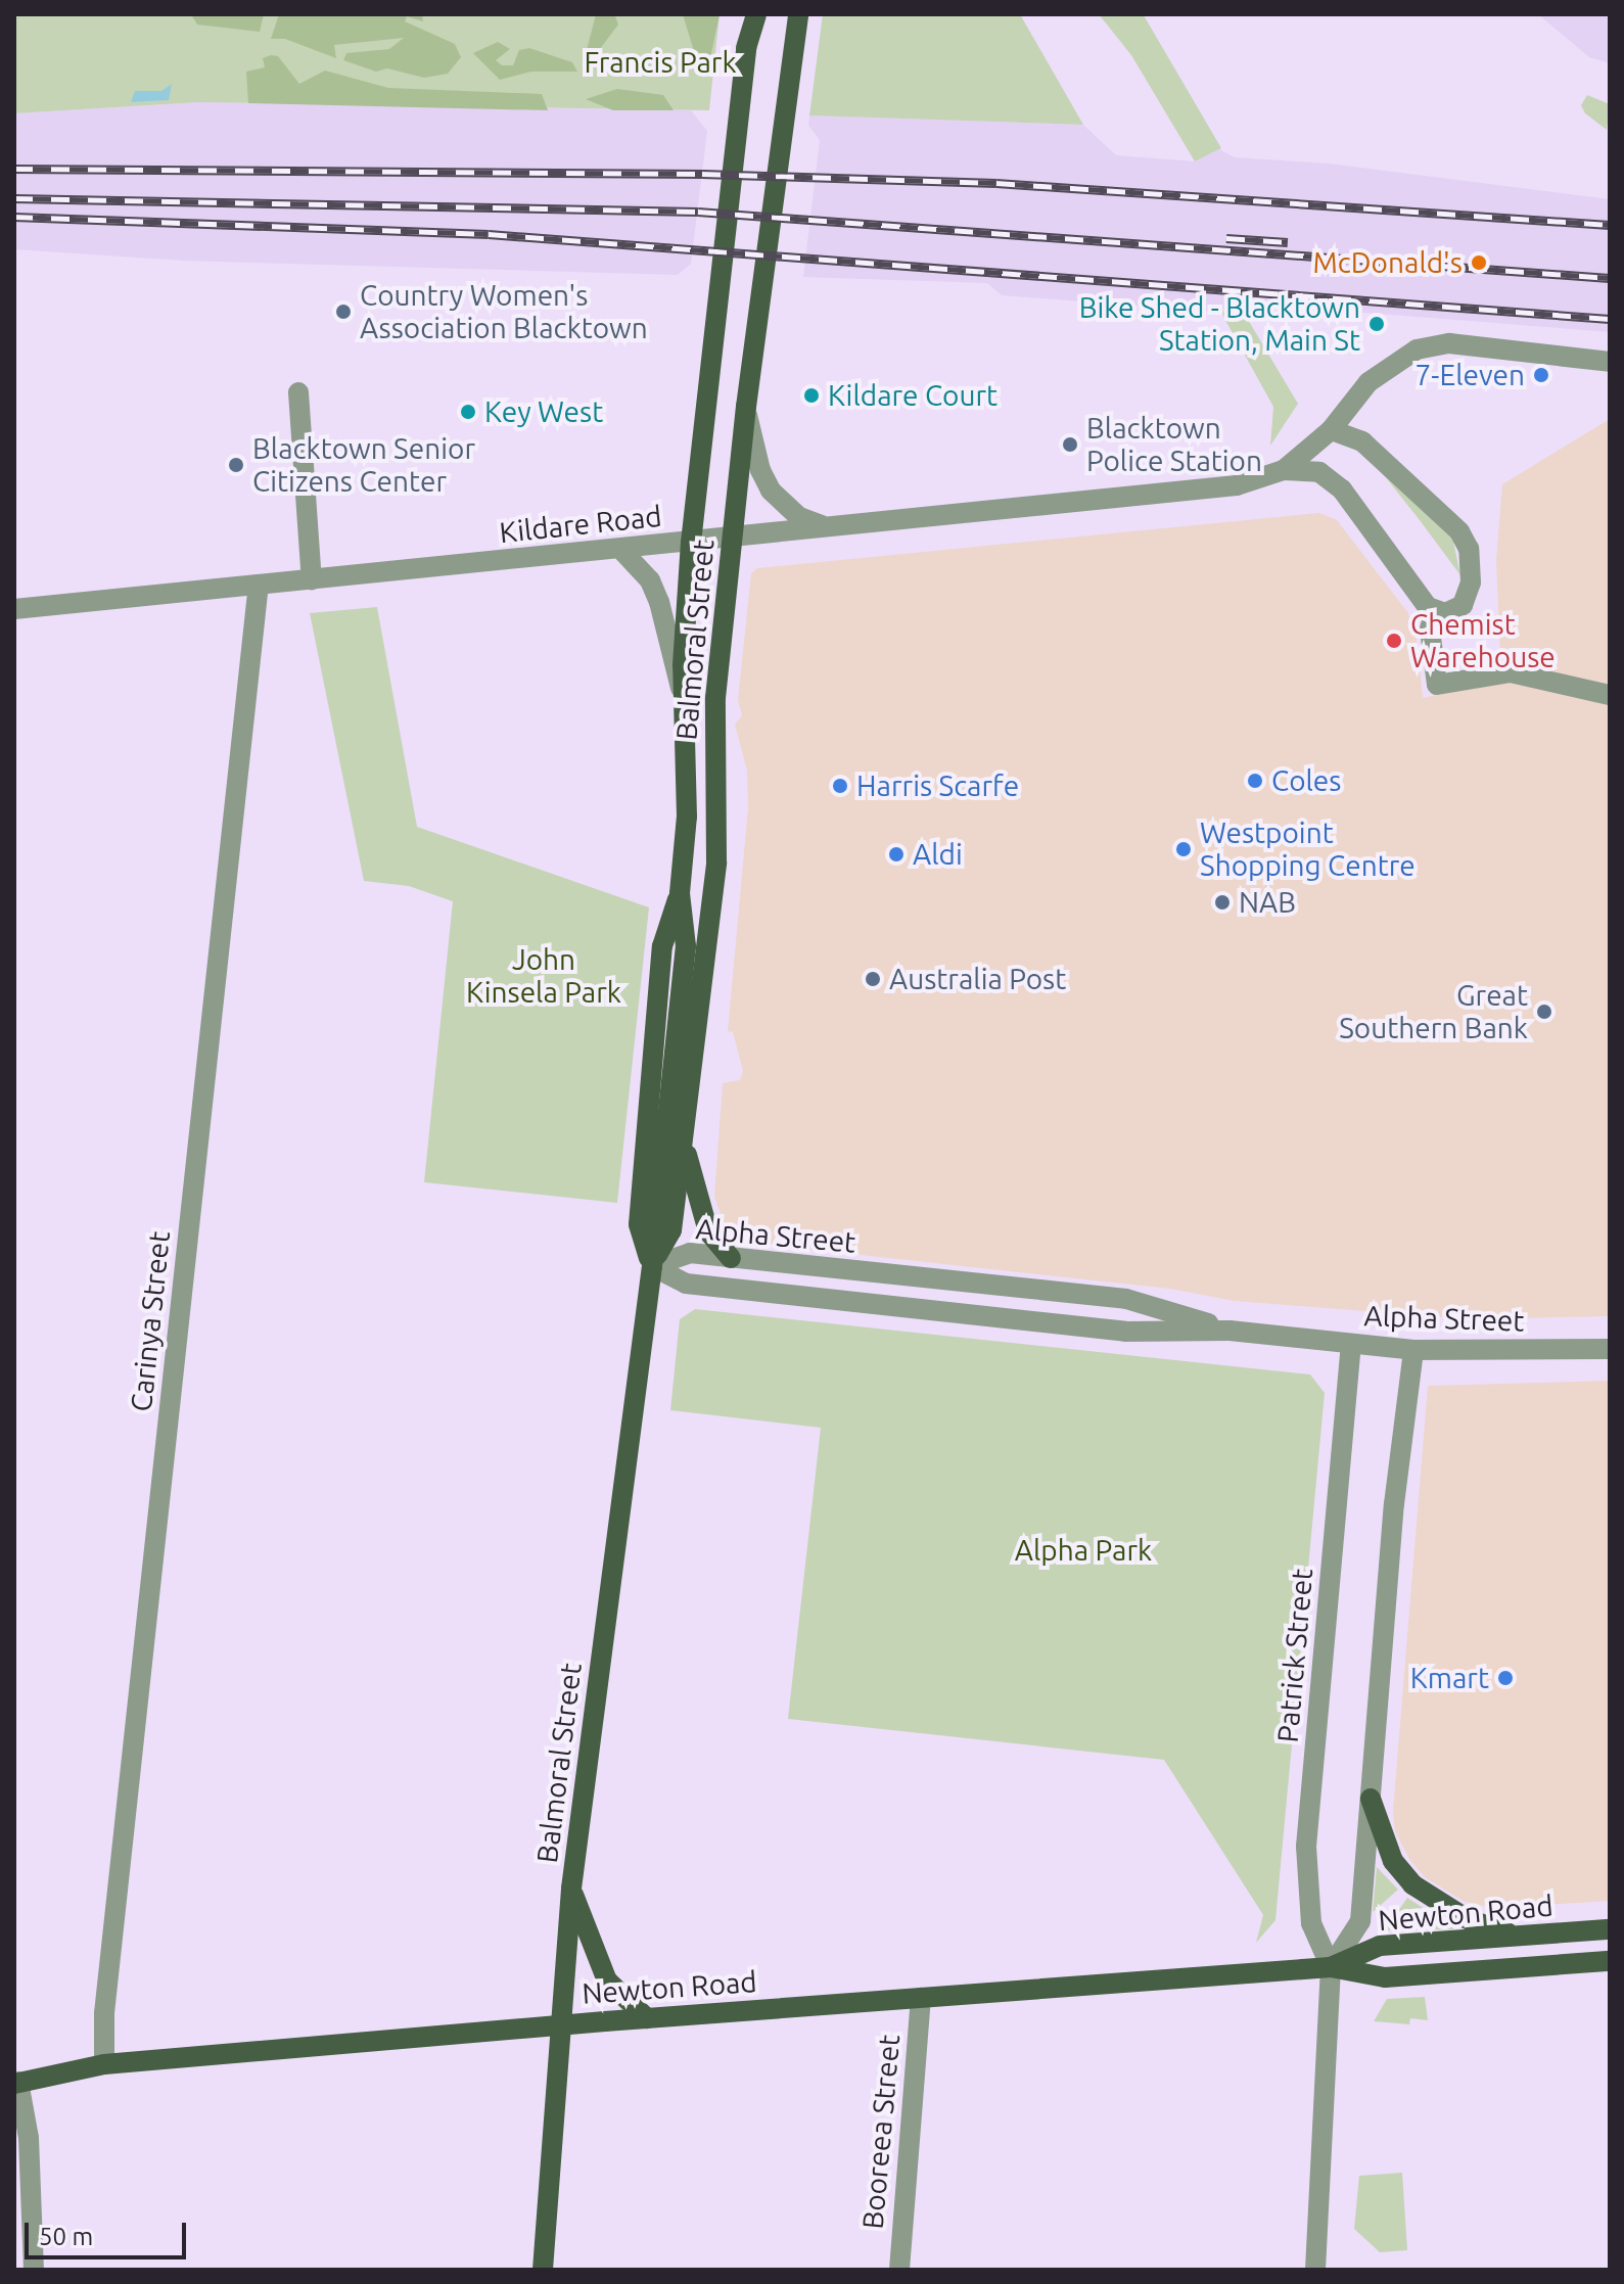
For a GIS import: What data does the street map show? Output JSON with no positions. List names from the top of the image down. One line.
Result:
{"streets":{"main road":["Balmoral Street","Newton Road"],"street":["Kildare Road","Alpha Street","Carinya Street","Patrick Street","Booreea Street"]},"crossings":[["Kildare Road","Balmoral Street"],["Kildare Road","Carinya Street"],["Balmoral Street","Alpha Street"],["Balmoral Street","Newton Road"],["Alpha Street","Patrick Street"],["Carinya Street","Newton Road"],["Patrick Street","Newton Road"],["Newton Road","Booreea Street"]],"parks":["Francis Park","John Kinsela Park","Alpha Park"],"places":["McDonald's","Country Women's Association Blacktown","Bike Shed - Blacktown Station, Main St","7-Eleven","Kildare Court","Key West","Blacktown Police Station","Blacktown Senior Citizens Center","Chemist Warehouse","Coles","Harris Scarfe","Westpoint Shopping Centre","Aldi","NAB","Australia Post","Great Southern Bank","Kmart"],"scale_bar":"50 m"}
